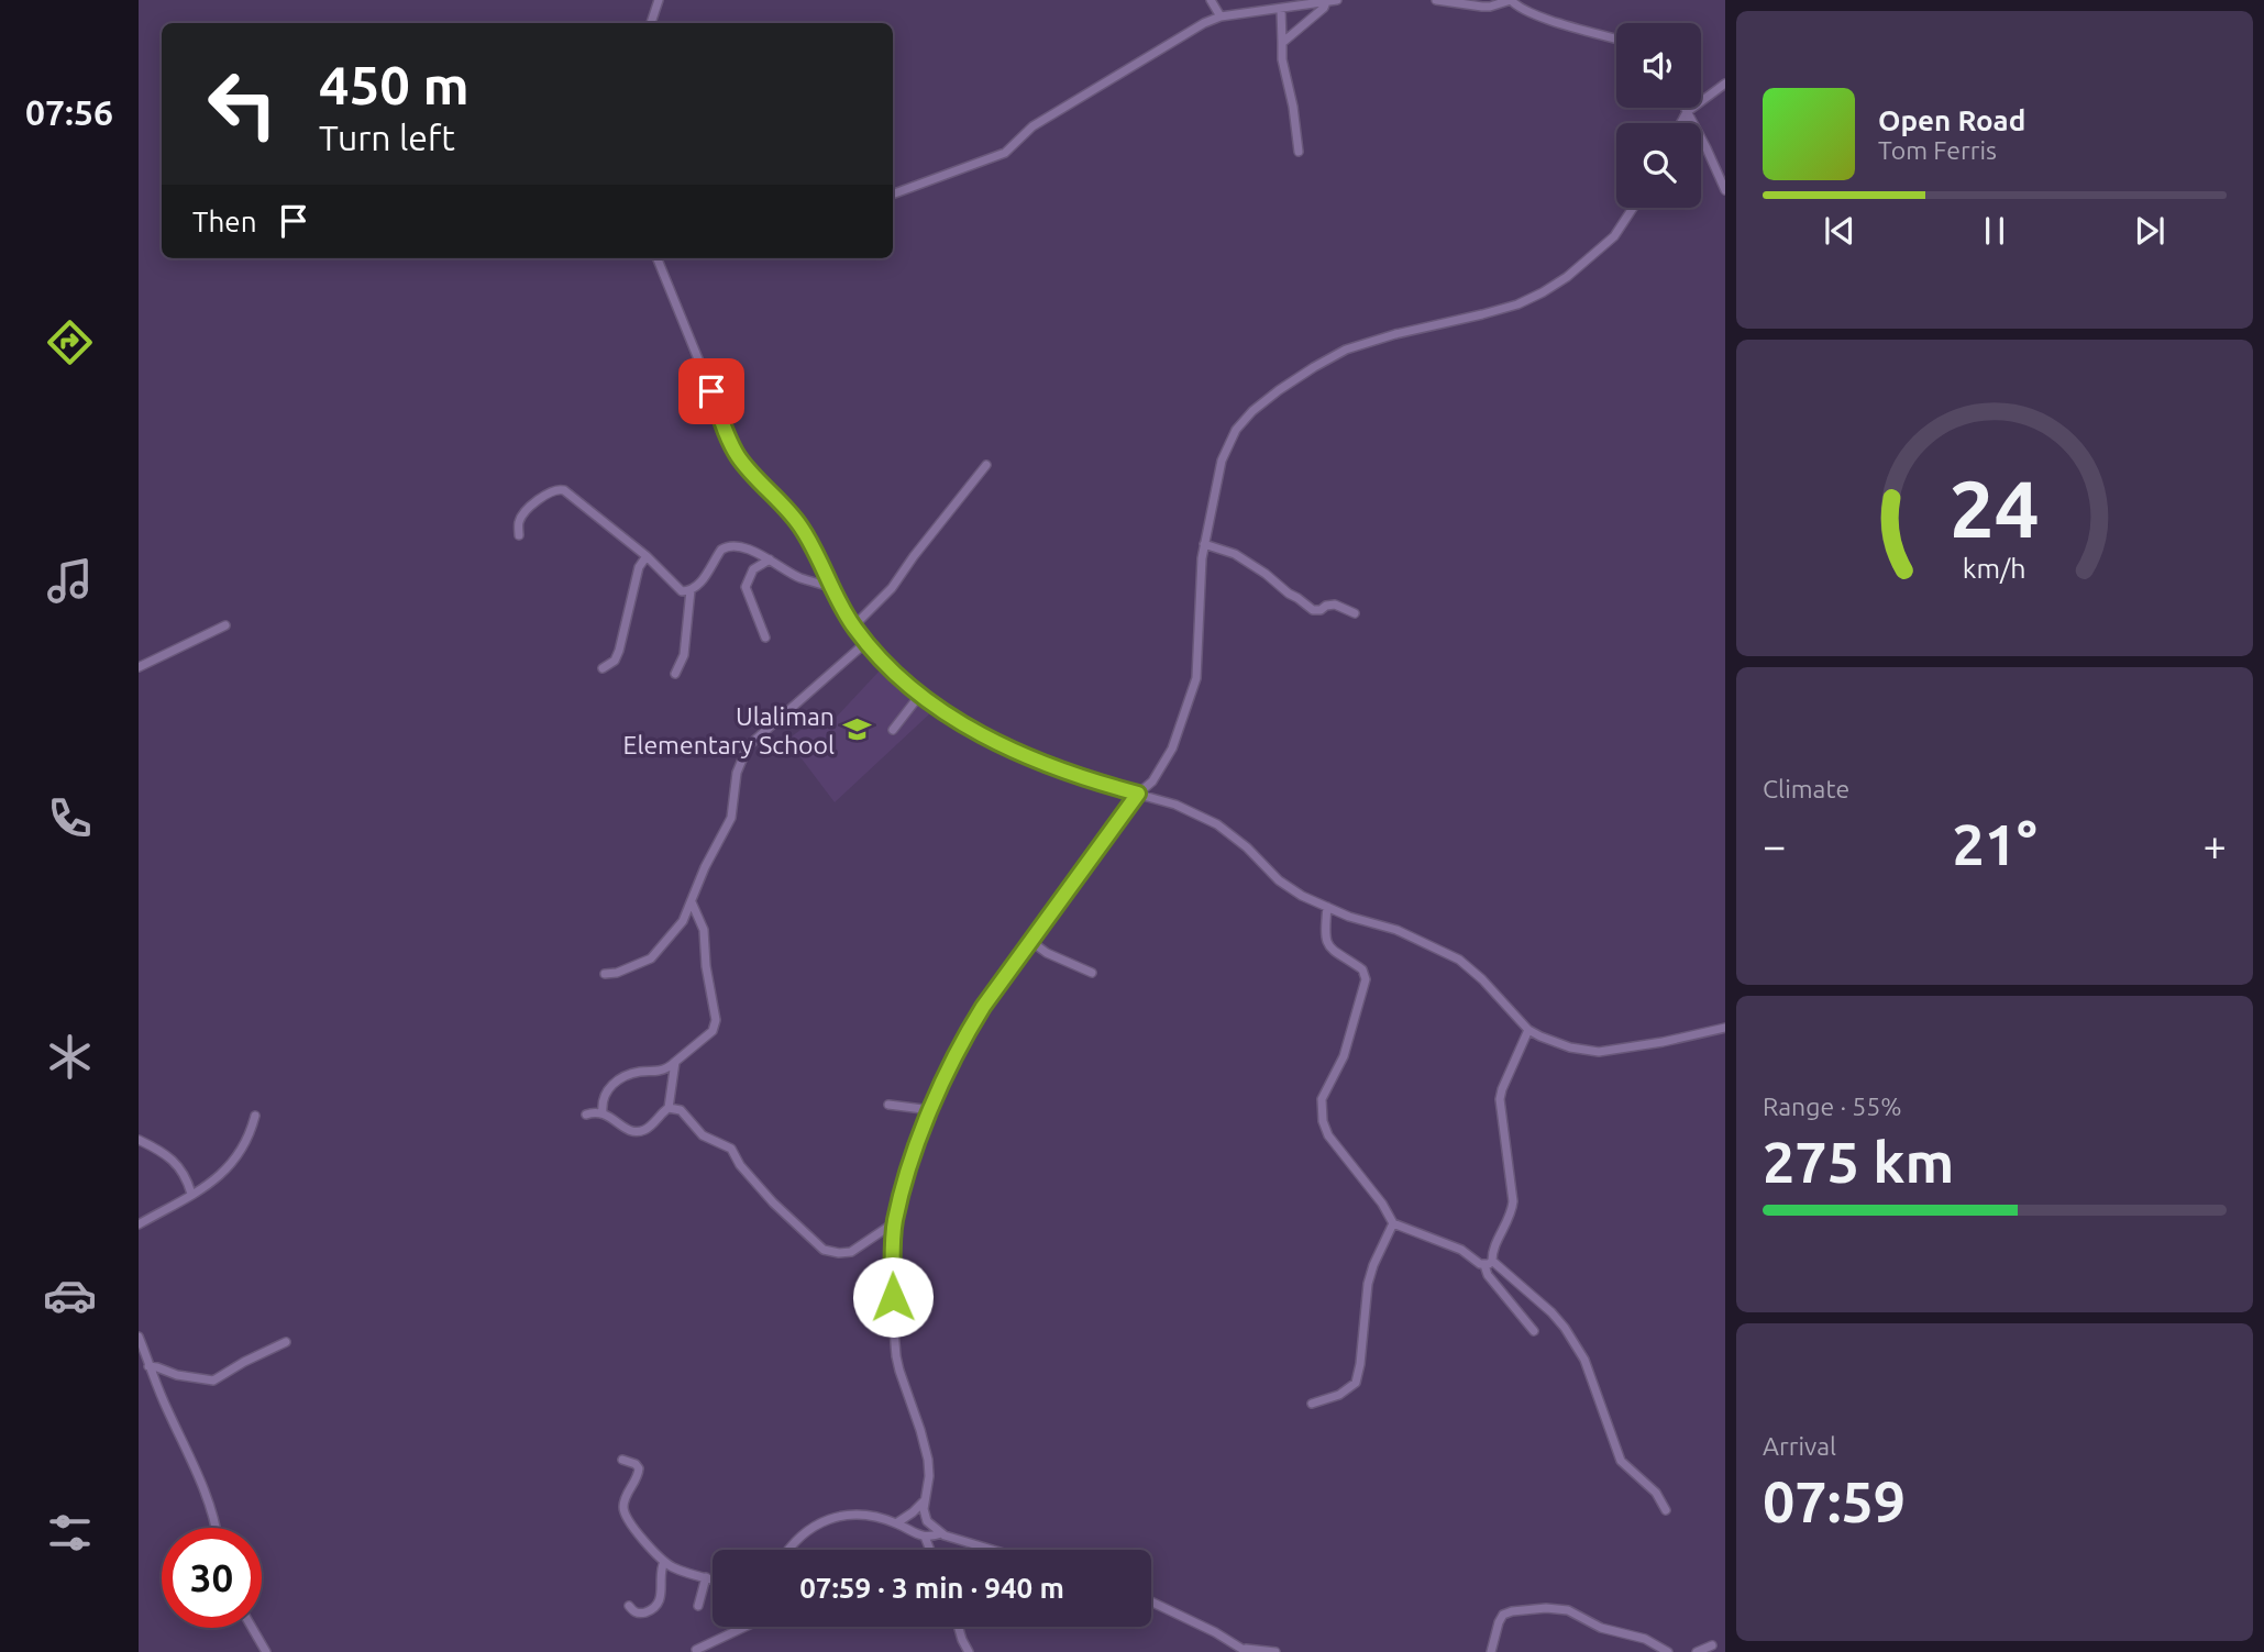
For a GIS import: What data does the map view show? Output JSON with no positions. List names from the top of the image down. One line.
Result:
{"places":{"school or university":["Ulaliman Elementary School"]},"page":{"tabs":"07:56","turn":["450 m","Turn left"],"song":["Open Road","Tom Ferris"],"then":"Then","tile":["Climate",["Range · 55%","275 km"],["Arrival","07:59"]],"heat":["−","21°","+"],"limit":"30","trip":"07:59 · 3 min · 940 m","gauge":["24","km/h"]}}
